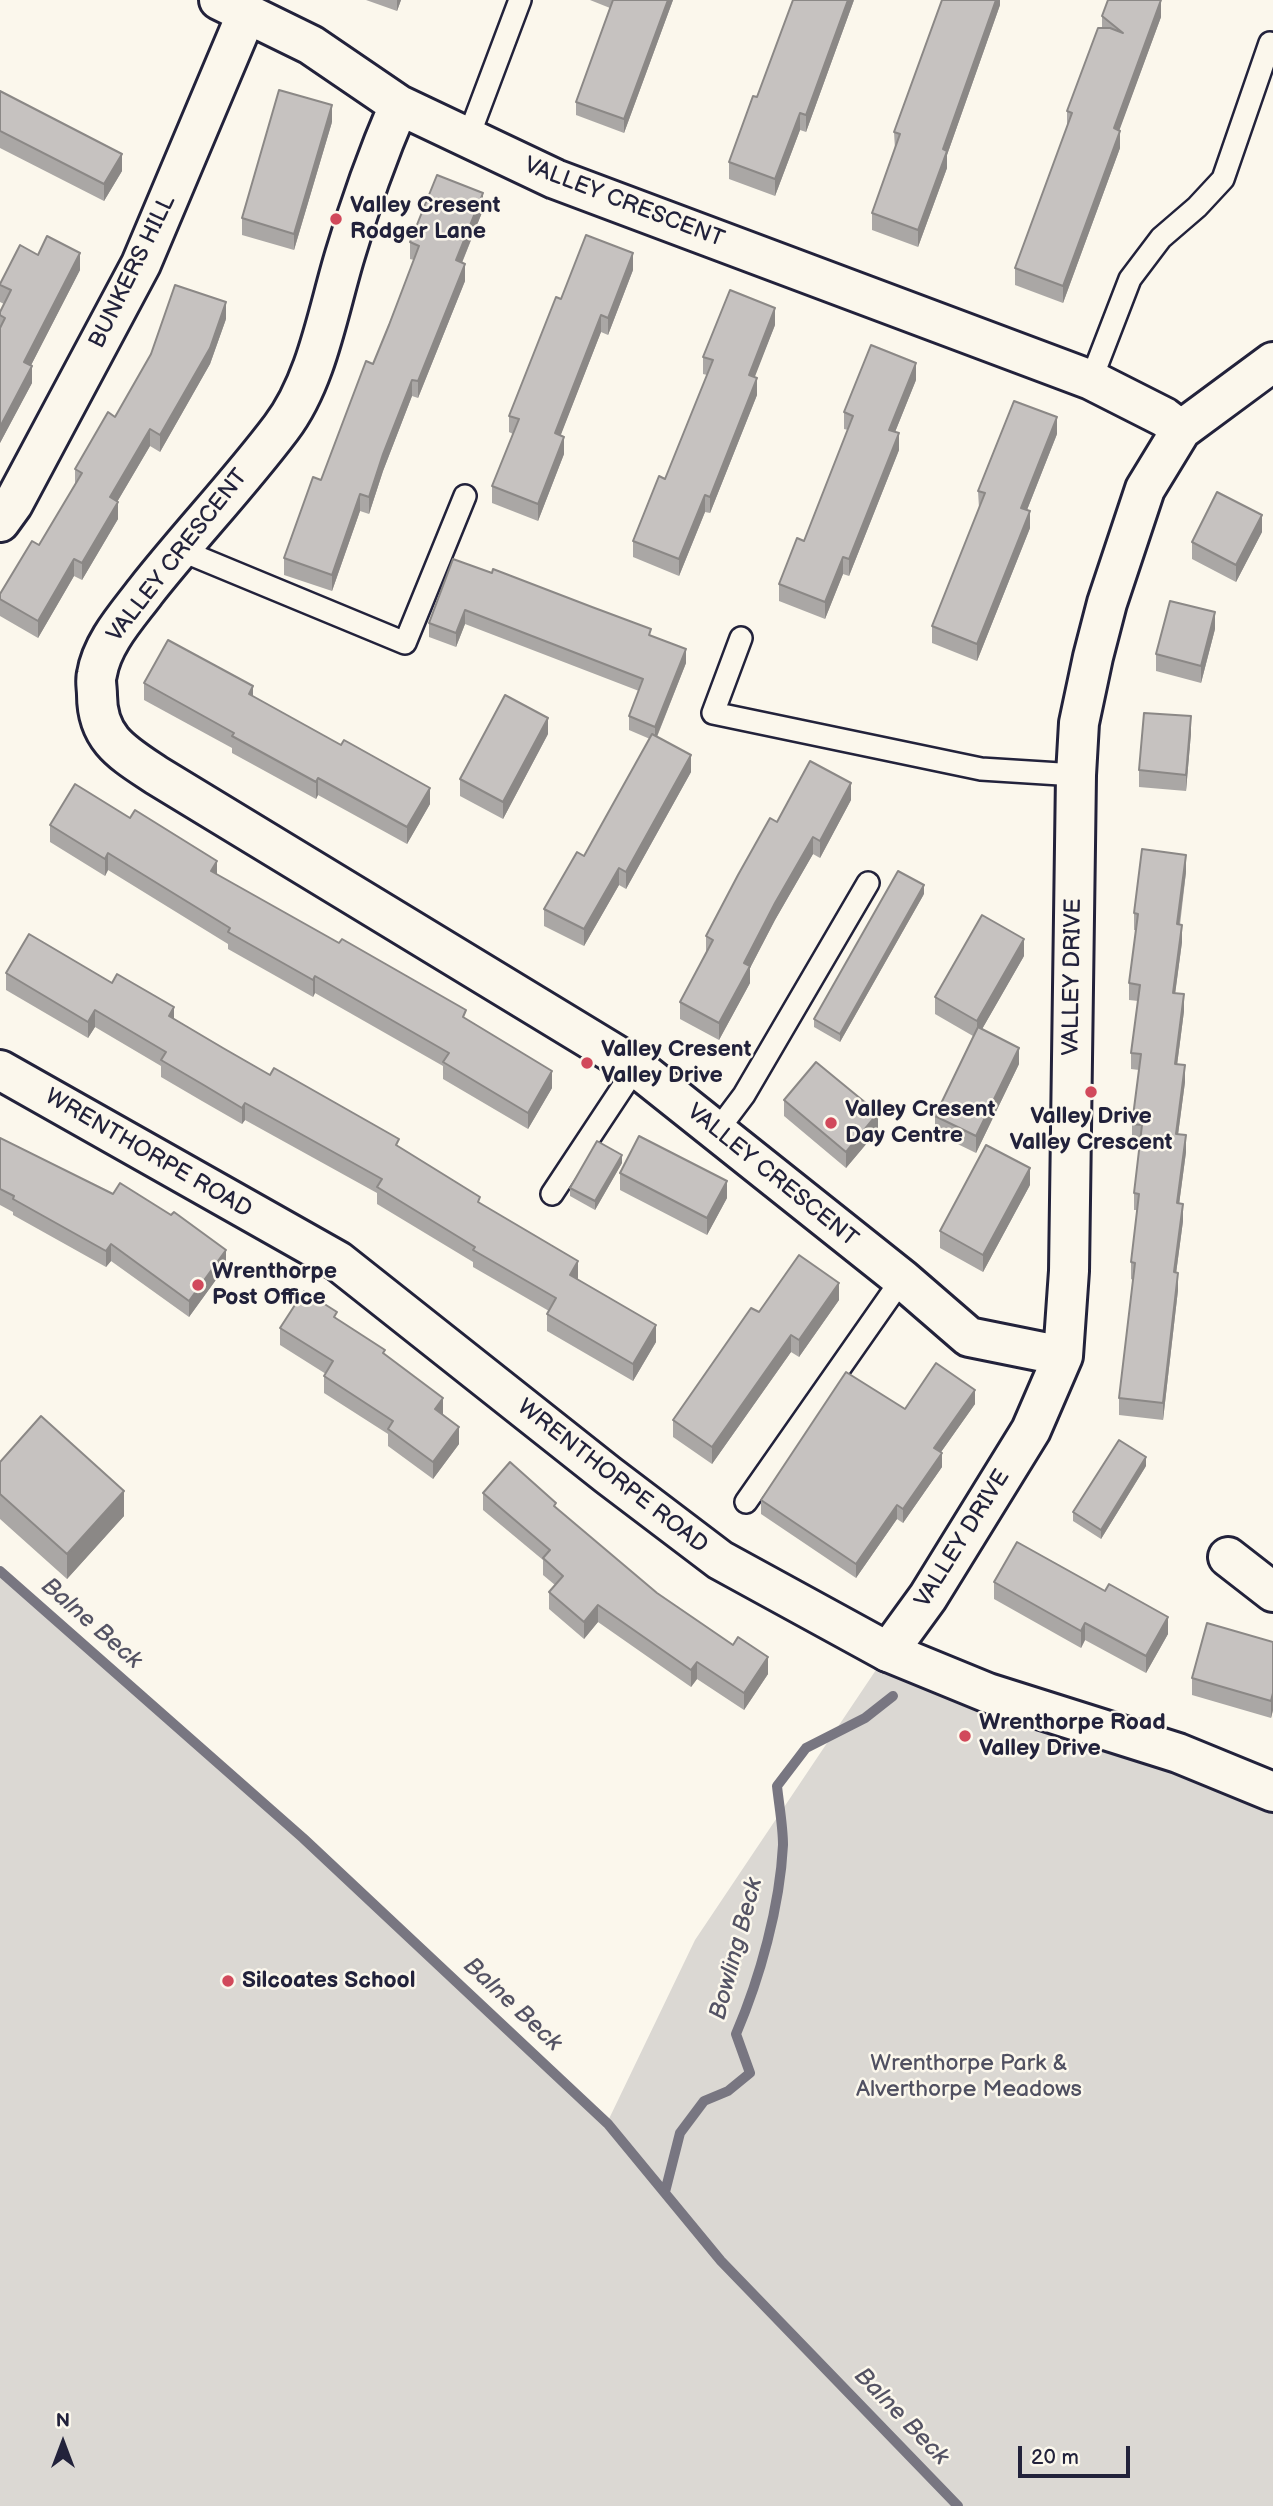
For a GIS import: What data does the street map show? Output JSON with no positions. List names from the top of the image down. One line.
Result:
{"streets":{"street":["VALLEY CRESCENT","BUNKERS HILL","VALLEY DRIVE","WRENTHORPE ROAD"]},"crossings":[["VALLEY CRESCENT","VALLEY DRIVE"],["VALLEY DRIVE","WRENTHORPE ROAD"]],"water":["Balne Beck","Bowling Beck"],"parks":["Wrenthorpe Park & Alverthorpe Meadows"],"places":["Valley Cresent Rodger Lane","Valley Cresent Valley Drive","Valley Drive Valley Crescent","Valley Cresent Day Centre","Wrenthorpe Post Office","Wrenthorpe Road Valley Drive","Silcoates School"],"scale_bar":"20 m","north":"top"}
